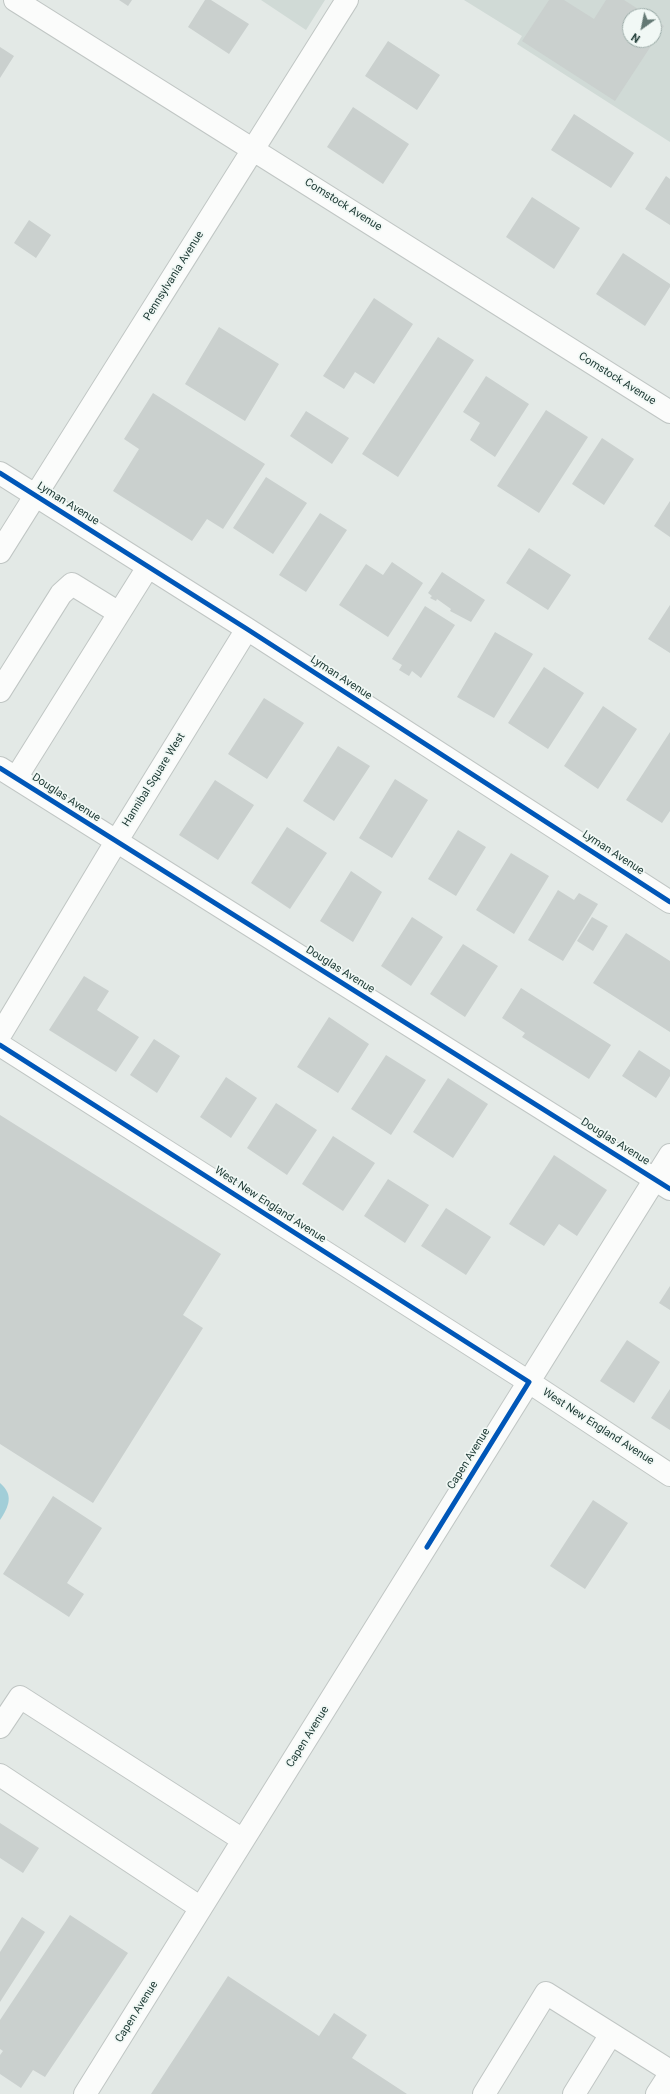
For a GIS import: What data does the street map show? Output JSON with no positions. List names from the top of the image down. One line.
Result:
{"streets":{"street":["Comstock Avenue","Pennsylvania Avenue","Lyman Avenue","Hannibal Square West","Douglas Avenue","West New England Avenue","Capen Avenue"]},"crossings":[["Comstock Avenue","Pennsylvania Avenue"],["Pennsylvania Avenue","Lyman Avenue"],["Lyman Avenue","Hannibal Square West"],["Hannibal Square West","Douglas Avenue"],["Douglas Avenue","Capen Avenue"],["West New England Avenue","Capen Avenue"]],"north":"bottom left"}
